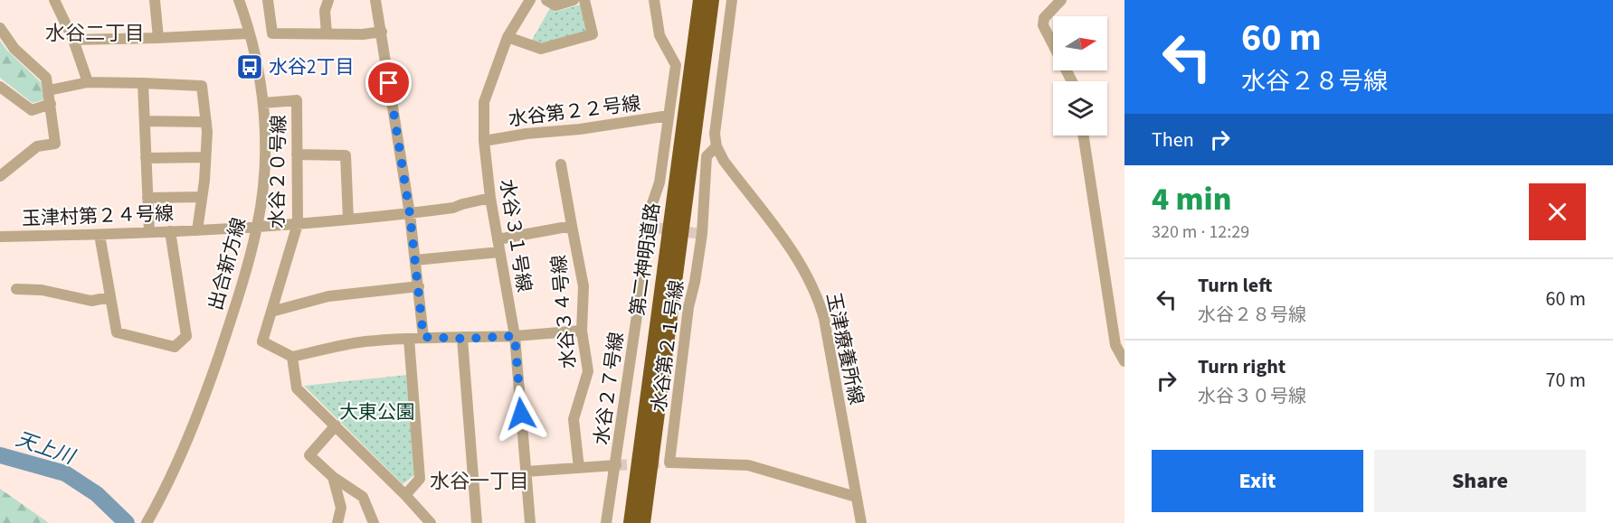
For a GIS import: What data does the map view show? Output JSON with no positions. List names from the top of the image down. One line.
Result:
{"streets":{"highway":["第二神明道路"],"street":["水谷第２２号線","水谷２０号線","玉津村第２４号線","水谷３１号線","出合新方線","水谷３４号線","水谷第２１号線","玉津療養所線","水谷２７号線"]},"crossings":[["水谷第２２号線","水谷３１号線"],["水谷第２２号線","水谷２７号線"],["水谷２０号線","玉津村第２４号線"],["水谷２０号線","出合新方線"],["玉津村第２４号線","水谷３１号線"],["玉津村第２４号線","出合新方線"],["水谷３１号線","水谷３４号線"],["水谷３１号線","水谷２７号線"],["水谷３４号線","水谷２７号線"],["水谷第２１号線","玉津療養所線"]],"districts":["水谷二丁目","水谷一丁目"],"water":["天上川"],"parks":["大東公園"],"places":{"bus stop":["水谷2丁目"]},"north":"right","page":{"turn":["60 m","水谷２８号線"],"then":"Then","heading":["4 min","320 m · 12:29"],"list":[{"name":"Turn left","note":"水谷２８号線","value":"60 m"},{"name":"Turn right","note":"水谷３０号線","value":"70 m"}],"buttons":["Exit","Share"]}}
